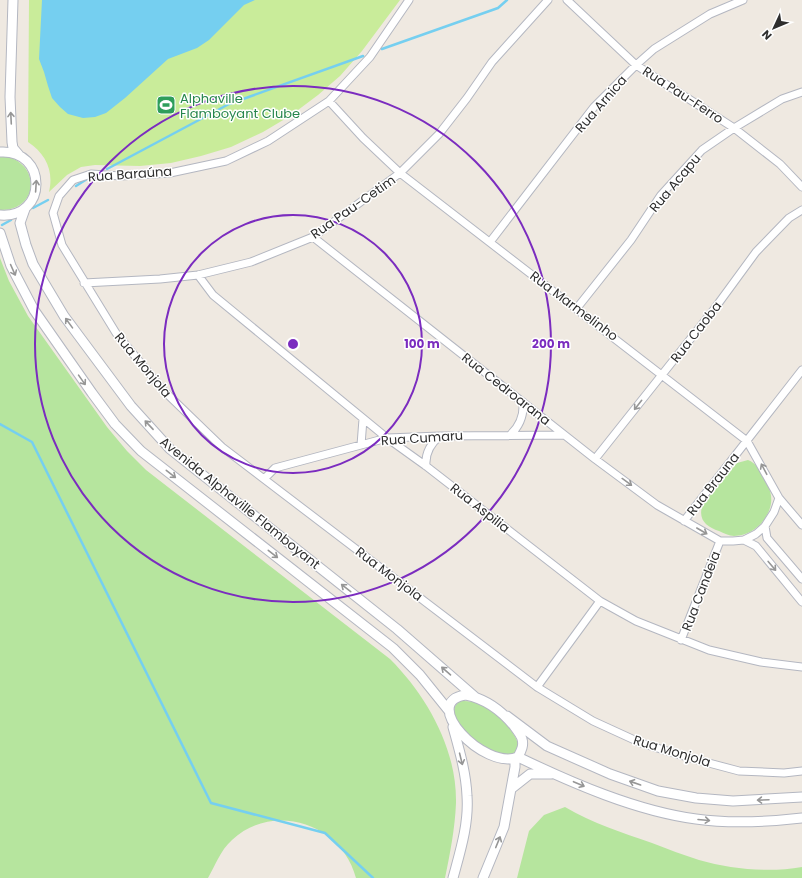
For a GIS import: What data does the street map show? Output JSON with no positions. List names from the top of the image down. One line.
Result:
{"streets":{"street":["Rua Pau-Ferro","Rua Arnica","Rua Baraúna","Rua Acapu","Rua Pau-Cetim","Rua Marmelinho","Rua Caoba","Rua Monjola","Rua Cedroarana","Rua Cumaru","Rua Brauna","Avenida Alphaville Flamboyant","Rua Aspilia","Rua Candeia"]},"crossings":[["Rua Pau-Ferro","Rua Arnica"],["Rua Pau-Ferro","Rua Acapu"],["Rua Arnica","Rua Marmelinho"],["Rua Baraúna","Rua Marmelinho"],["Rua Baraúna","Rua Monjola"],["Rua Acapu","Rua Marmelinho"],["Rua Pau-Cetim","Rua Marmelinho"],["Rua Pau-Cetim","Rua Monjola"],["Rua Pau-Cetim","Rua Cedroarana"],["Rua Pau-Cetim","Rua Aspilia"],["Rua Marmelinho","Rua Caoba"],["Rua Marmelinho","Rua Brauna"],["Rua Caoba","Rua Cedroarana"],["Rua Monjola","Rua Cumaru"],["Rua Cedroarana","Rua Cumaru"],["Rua Cedroarana","Rua Brauna"],["Rua Cumaru","Rua Aspilia"],["Rua Brauna","Rua Candeia"],["Rua Aspilia","Rua Candeia"]],"places":{"sports":["Alphaville Flamboyant Clube"]},"north":"bottom left","rings":["100 m","200 m"]}
